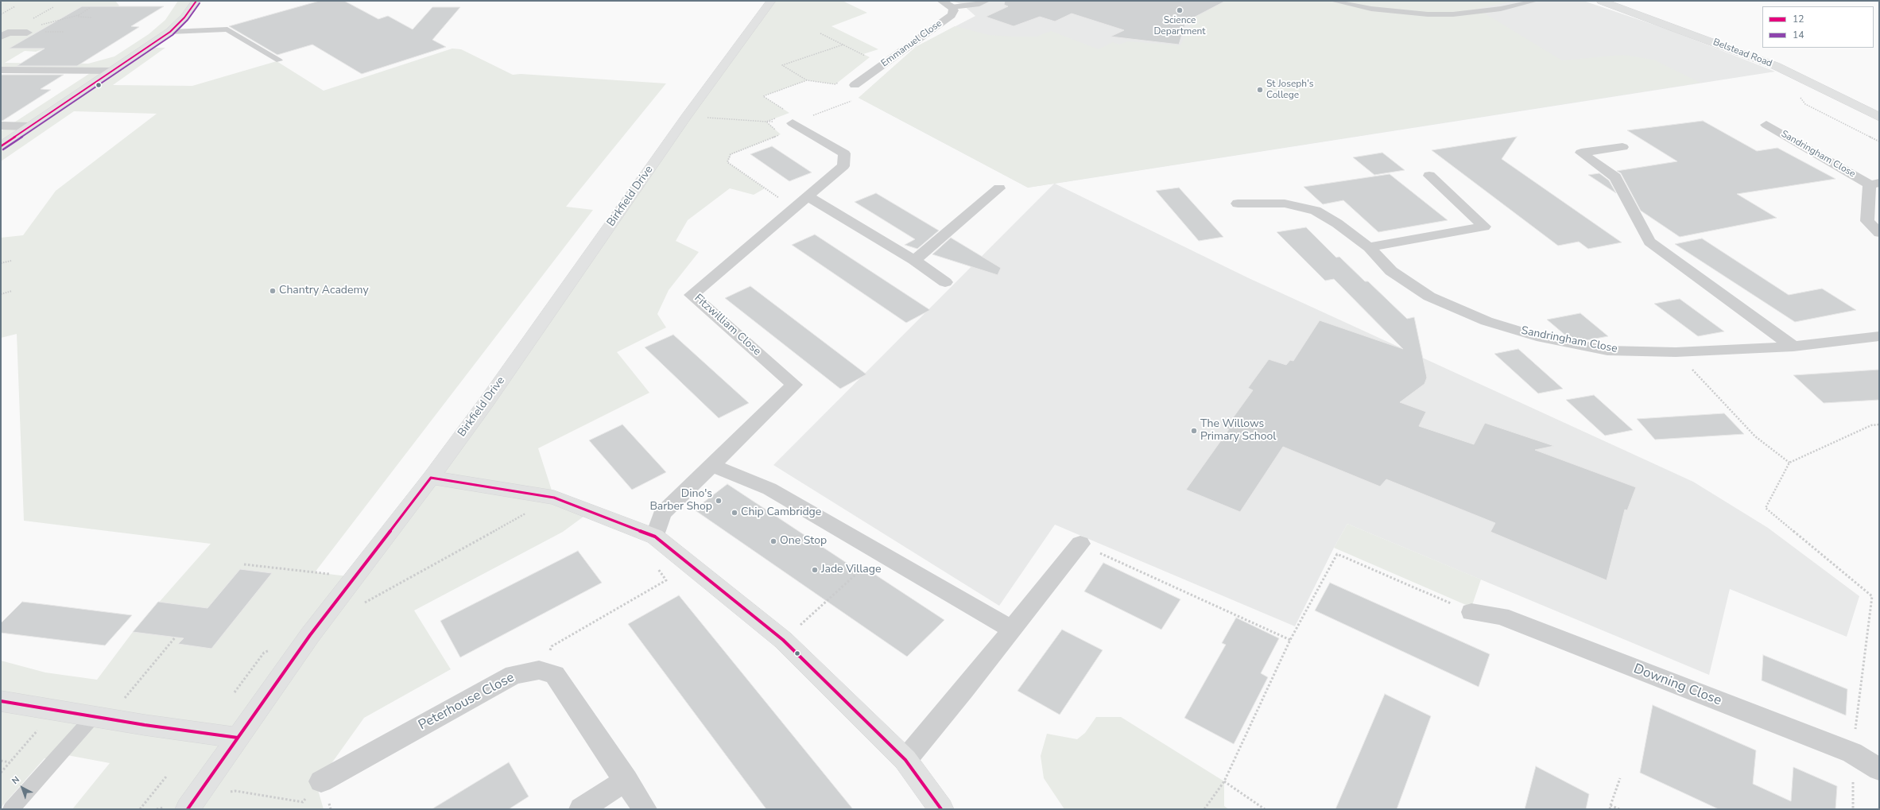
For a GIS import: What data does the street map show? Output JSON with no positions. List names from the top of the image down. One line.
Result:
{"streets":{"street":["Emmanuel Close","Belstead Road","Sandringham Close","Birkfield Drive","Fitzwilliam Close","Downing Close","Peterhouse Close"]},"places":["Science Department","St Joseph's College","Chantry Academy","The Willows Primary School","Dino's Barber Shop","Chip Cambridge","One Stop","Jade Village"],"lines":["transit line 12","transit line 14"],"legend":["12","14"],"north":"top left"}
